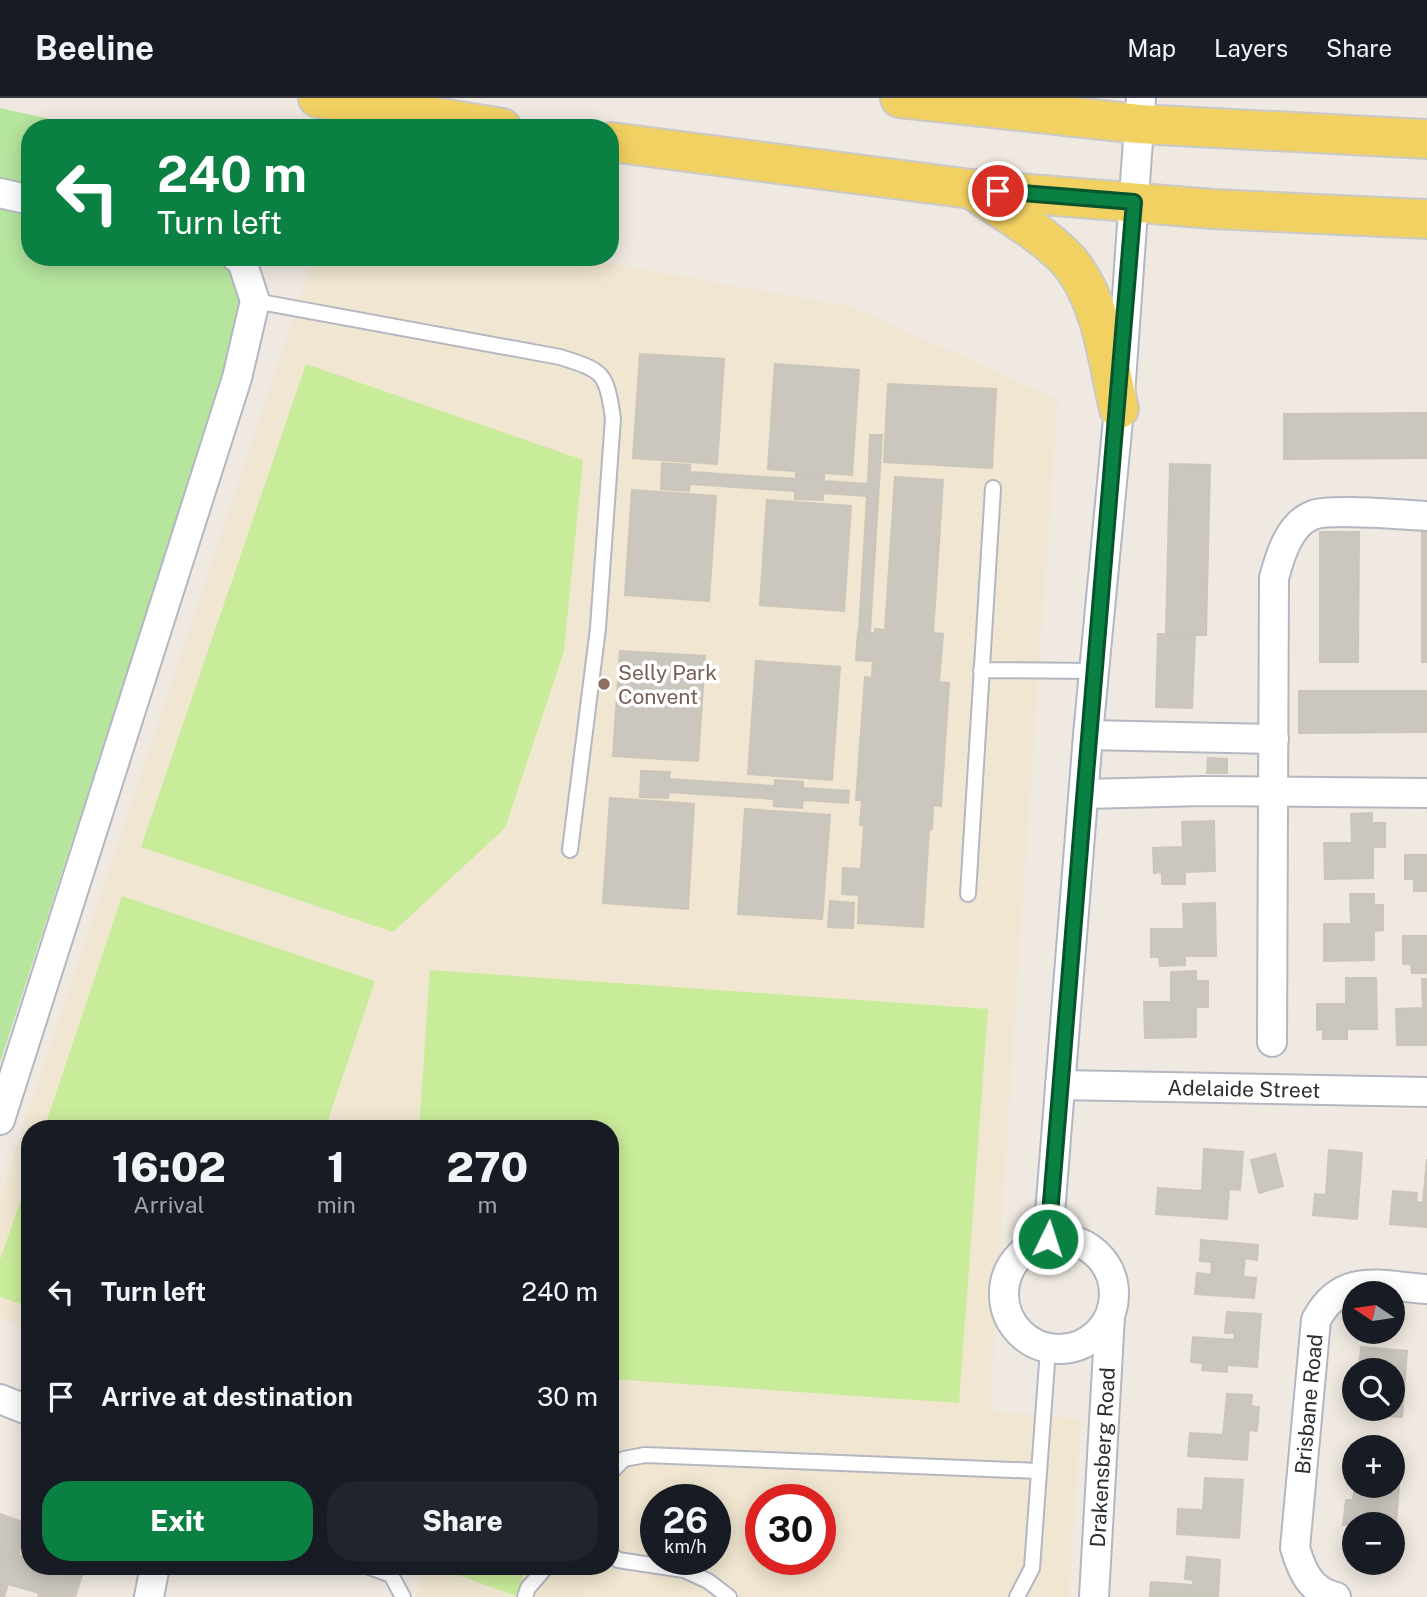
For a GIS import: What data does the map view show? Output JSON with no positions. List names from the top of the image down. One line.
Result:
{"streets":{"street":["Adelaide Street","Brisbane Road","Drakensberg Road"]},"places":["Selly Park Convent"],"north":"left","page":{"header":"Beeline","nav":["Map","Layers","Share"],"turn":["240 m","Turn left"],"eta":["16:02","Arrival","1","min","270","m"],"list":[{"name":"Turn left","value":"240 m"},{"name":"Arrive at destination","value":"30 m"}],"map_buttons":["+","−"],"buttons":["Exit","Share"],"speed":"26 km/h","limit":"30"}}
